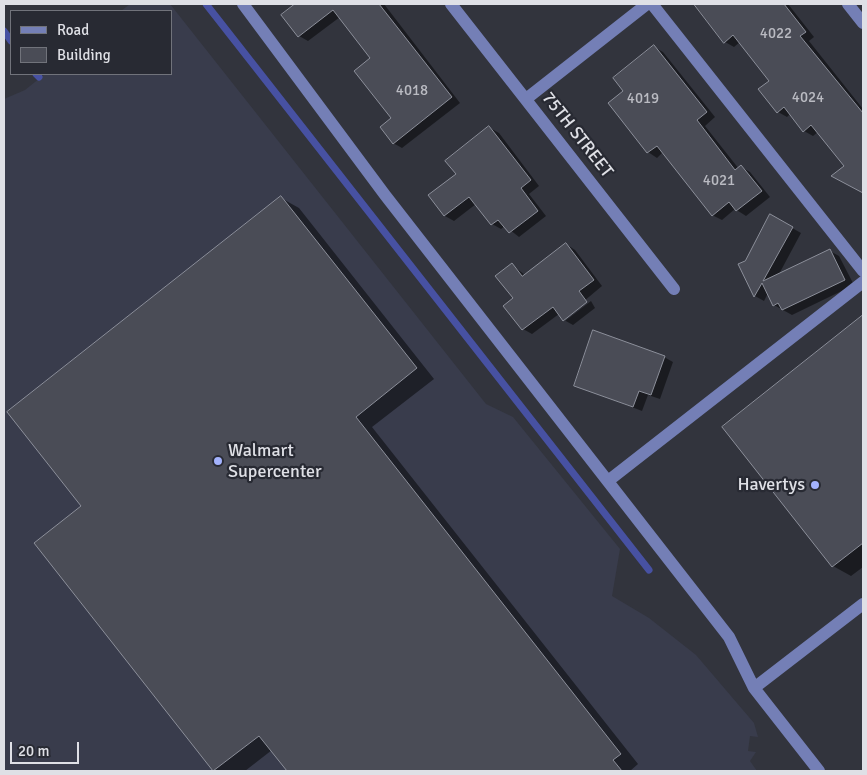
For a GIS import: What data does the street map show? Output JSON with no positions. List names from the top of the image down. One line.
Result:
{"streets":{"street":["75TH STREET"]},"places":["Walmart Supercenter","Havertys"],"house_numbers":["4022","4018","4024","4019","4021"],"legend":["Road","Building"],"scale_bar":"20 m"}
